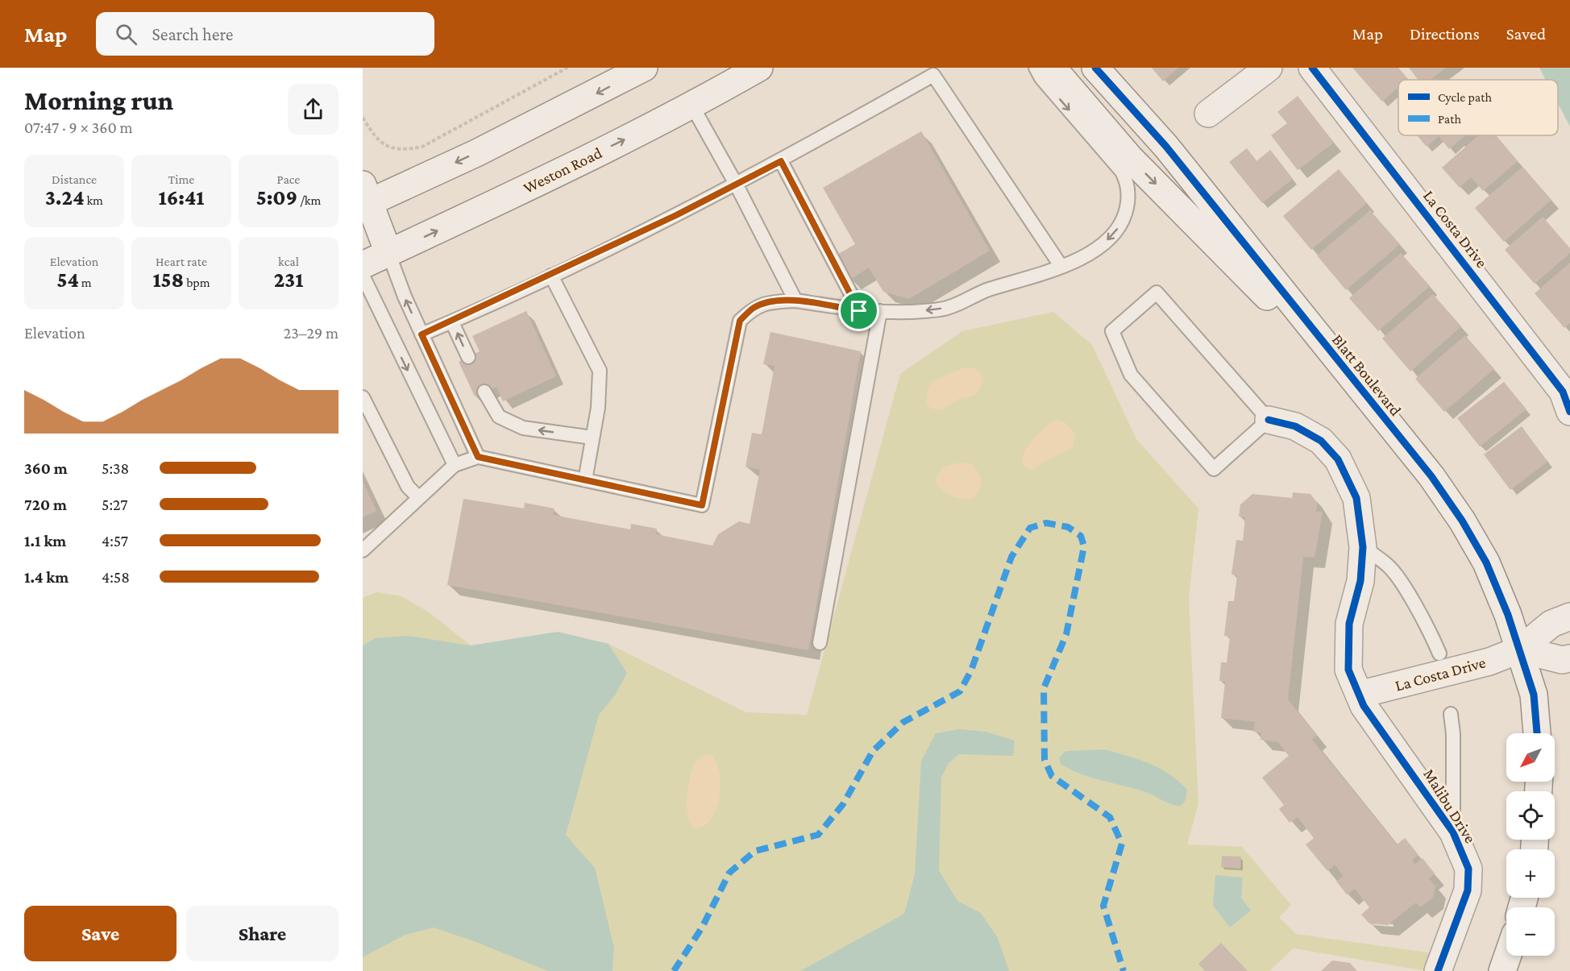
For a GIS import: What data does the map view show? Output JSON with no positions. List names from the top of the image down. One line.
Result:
{"streets":{"street":["Weston Road","La Costa Drive","Blatt Boulevard","Malibu Drive"]},"crossings":[["La Costa Drive","Blatt Boulevard"],["La Costa Drive","Malibu Drive"]],"legend":["Cycle path","Path"],"north":"bottom left","page":{"header":"Map","search":"Search here","nav":["Map","Directions","Saved"],"heading":["Morning run","07:47 · 9 × 360 m"],"stats":[["Distance","3.24 km"],["Time","16:41"],["Pace","5:09 /km"],["Elevation","54 m"],["Heart rate","158 bpm"],["kcal","231"]],"chart":["Elevation","23–29 m"],"list":[{"name":"360 m","note":"5:38"},{"name":"720 m","note":"5:27"},{"name":"1.1 km","note":"4:57"},{"name":"1.4 km","note":"4:58"}],"map_buttons":["+","−"],"buttons":["Save","Share"]}}
